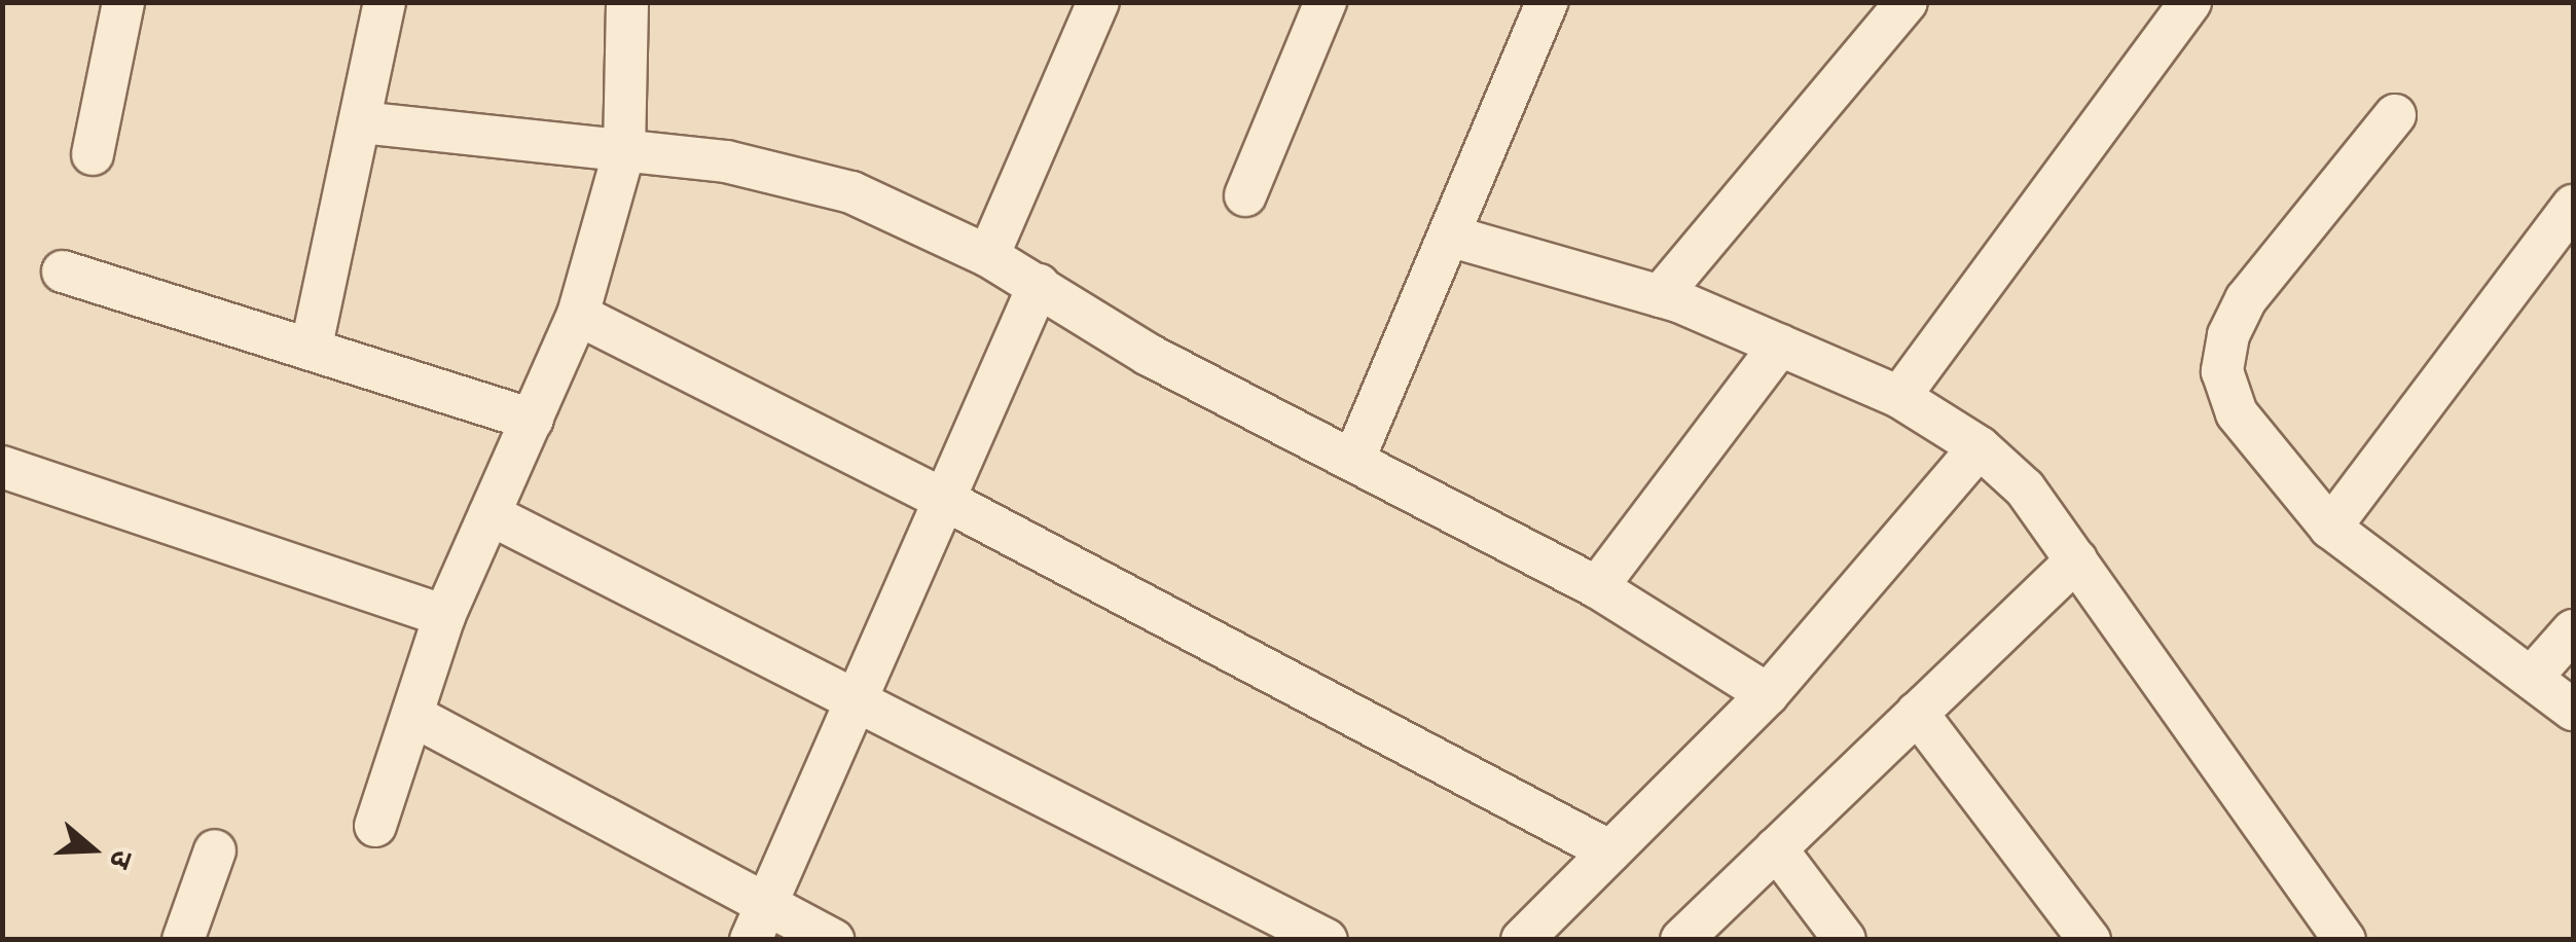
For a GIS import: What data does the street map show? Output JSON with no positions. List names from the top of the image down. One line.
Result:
{"north":"right"}
